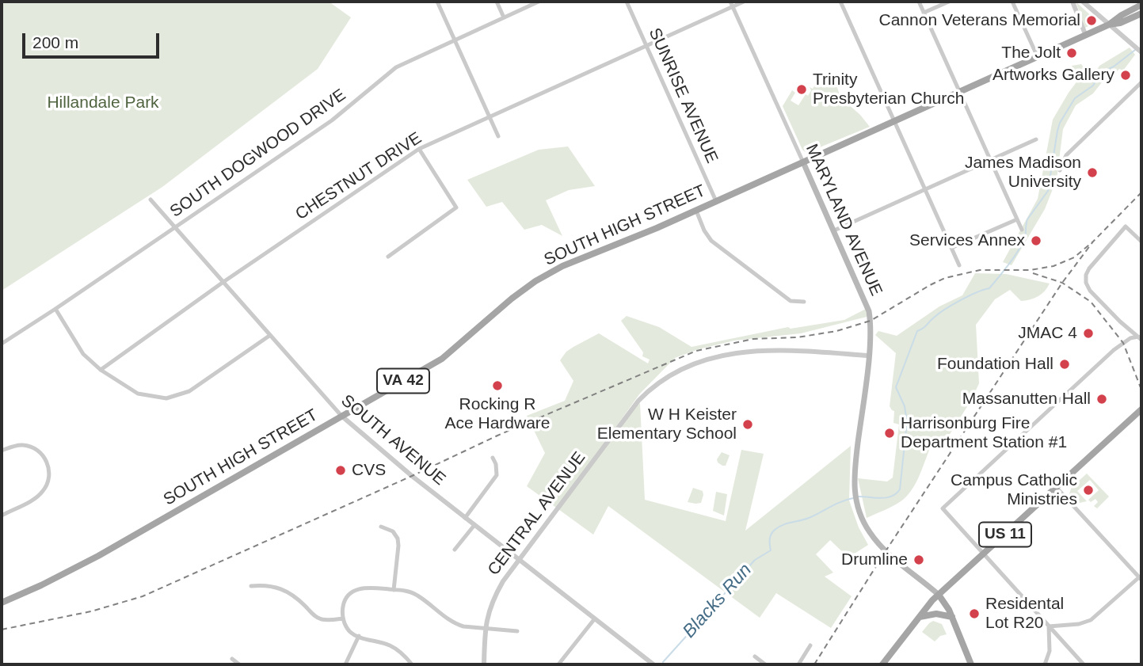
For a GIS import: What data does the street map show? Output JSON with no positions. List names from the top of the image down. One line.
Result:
{"streets":{"main road":["MARYLAND AVENUE","SOUTH HIGH STREET","VA 42","US 11"],"street":["SUNRISE AVENUE","SOUTH DOGWOOD DRIVE","CHESTNUT DRIVE","SOUTH AVENUE","CENTRAL AVENUE"]},"crossings":[["SUNRISE AVENUE","CHESTNUT DRIVE"],["SUNRISE AVENUE","SOUTH HIGH STREET"],["SOUTH DOGWOOD DRIVE","SOUTH AVENUE"],["CHESTNUT DRIVE","MARYLAND AVENUE"],["CHESTNUT DRIVE","SOUTH AVENUE"],["MARYLAND AVENUE","SOUTH HIGH STREET"],["MARYLAND AVENUE","CENTRAL AVENUE"],["MARYLAND AVENUE","US 11"],["SOUTH HIGH STREET","VA 42"],["SOUTH HIGH STREET","SOUTH AVENUE"],["SOUTH AVENUE","CENTRAL AVENUE"]],"water":["Blacks Run"],"parks":["Hillandale Park"],"places":["Cannon Veterans Memorial","The Jolt","Artworks Gallery","Trinity Presbyterian Church","James Madison University","Services Annex","JMAC 4","Foundation Hall","Rocking R Ace Hardware","Massanutten Hall","W H Keister Elementary School","Harrisonburg Fire Department Station #1","CVS","Campus Catholic Ministries","Drumline","Residental Lot R20"],"scale_bar":"200 m"}
